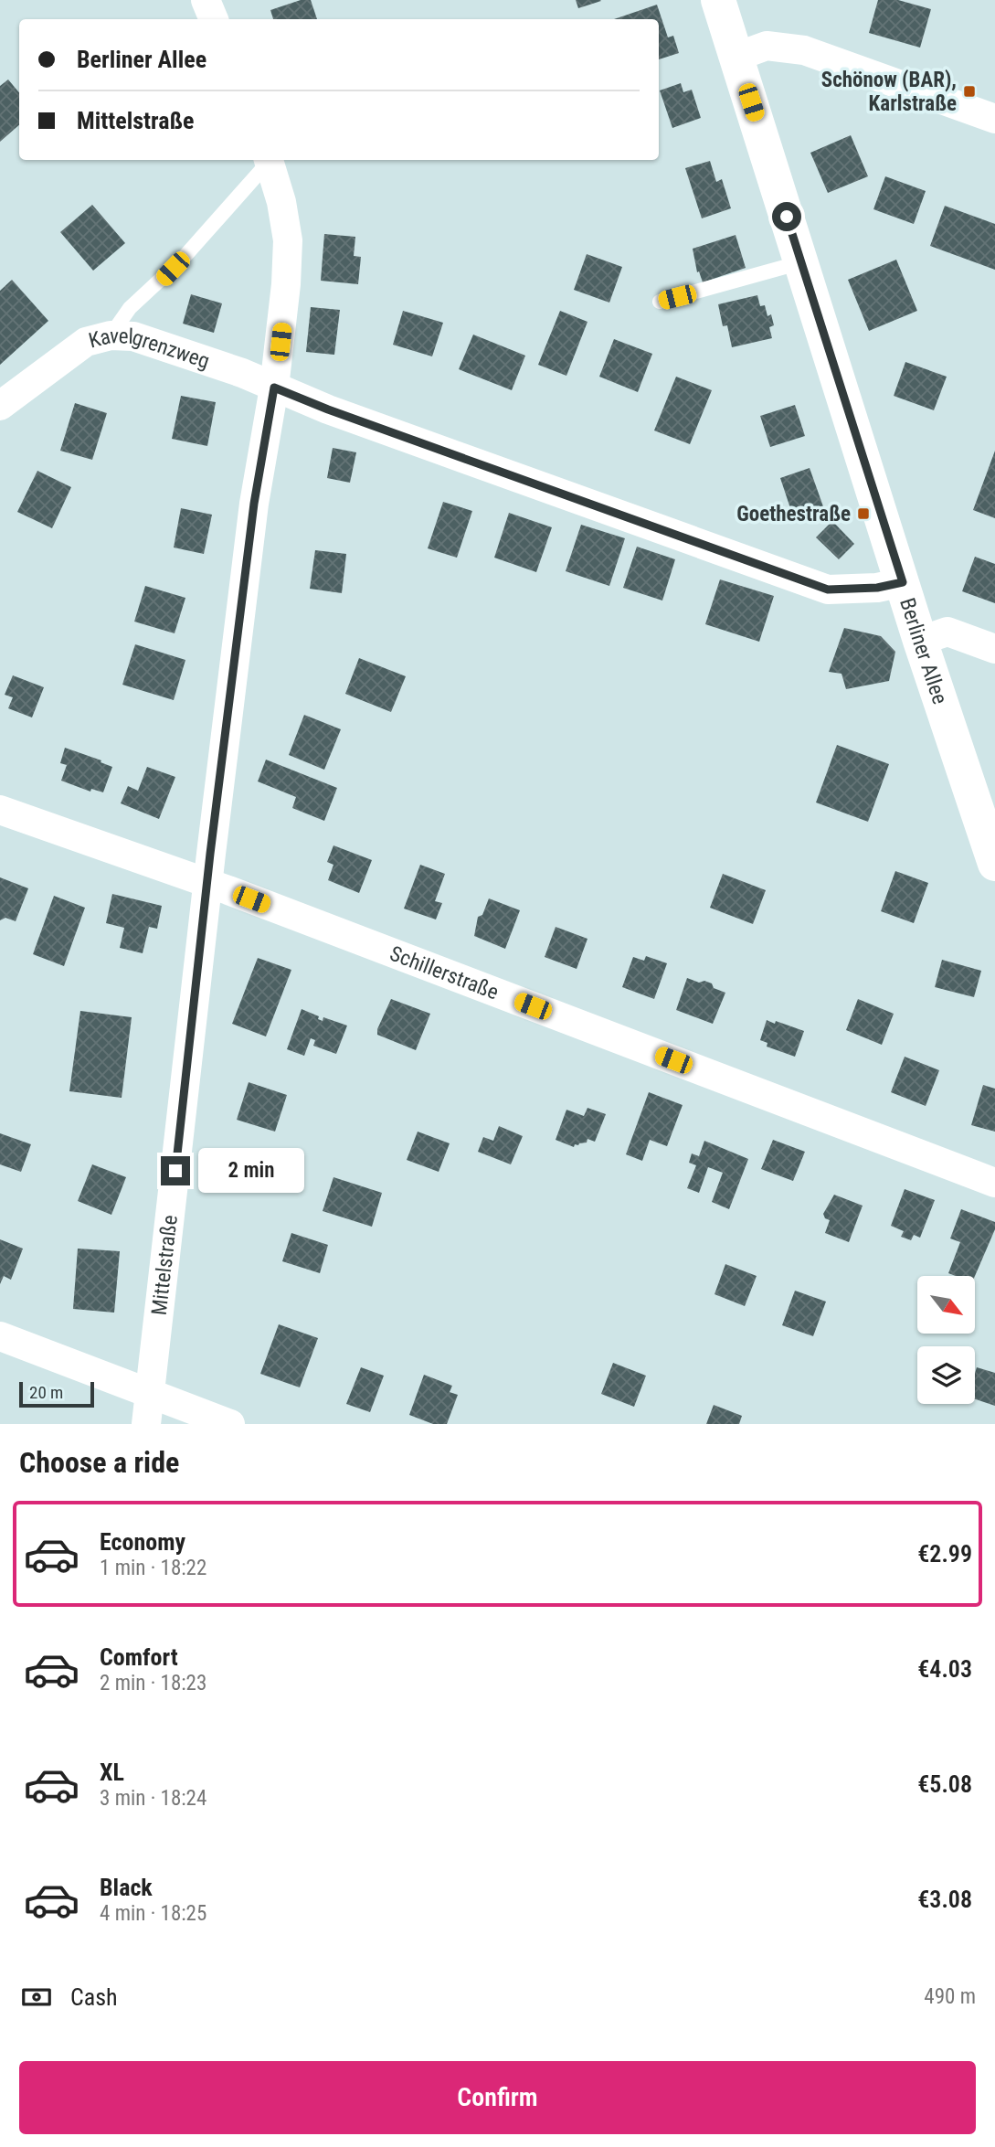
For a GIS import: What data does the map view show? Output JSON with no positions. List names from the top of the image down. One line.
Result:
{"streets":{"street":["Kavelgrenzweg","Berliner Allee","Schillerstraße","Mittelstraße"]},"crossings":[["Kavelgrenzweg","Mittelstraße"],["Schillerstraße","Mittelstraße"]],"places":{"transit":["Schönow (BAR), Karlstraße","Goethestraße"]},"scale_bar":"20 m","north":"bottom right","page":{"banner":["Berliner Allee","Mittelstraße"],"bubble":"2 min","scale":"20 m","heading":"Choose a ride","list":[{"name":"Economy","note":"1 min · 18:22","value":"€2.99"},{"name":"Comfort","note":"2 min · 18:23","value":"€4.03"},{"name":"XL","note":"3 min · 18:24","value":"€5.08"},{"name":"Black","note":"4 min · 18:25","value":"€3.08"}],"pay":["Cash","490 m"],"buttons":"Confirm"}}
